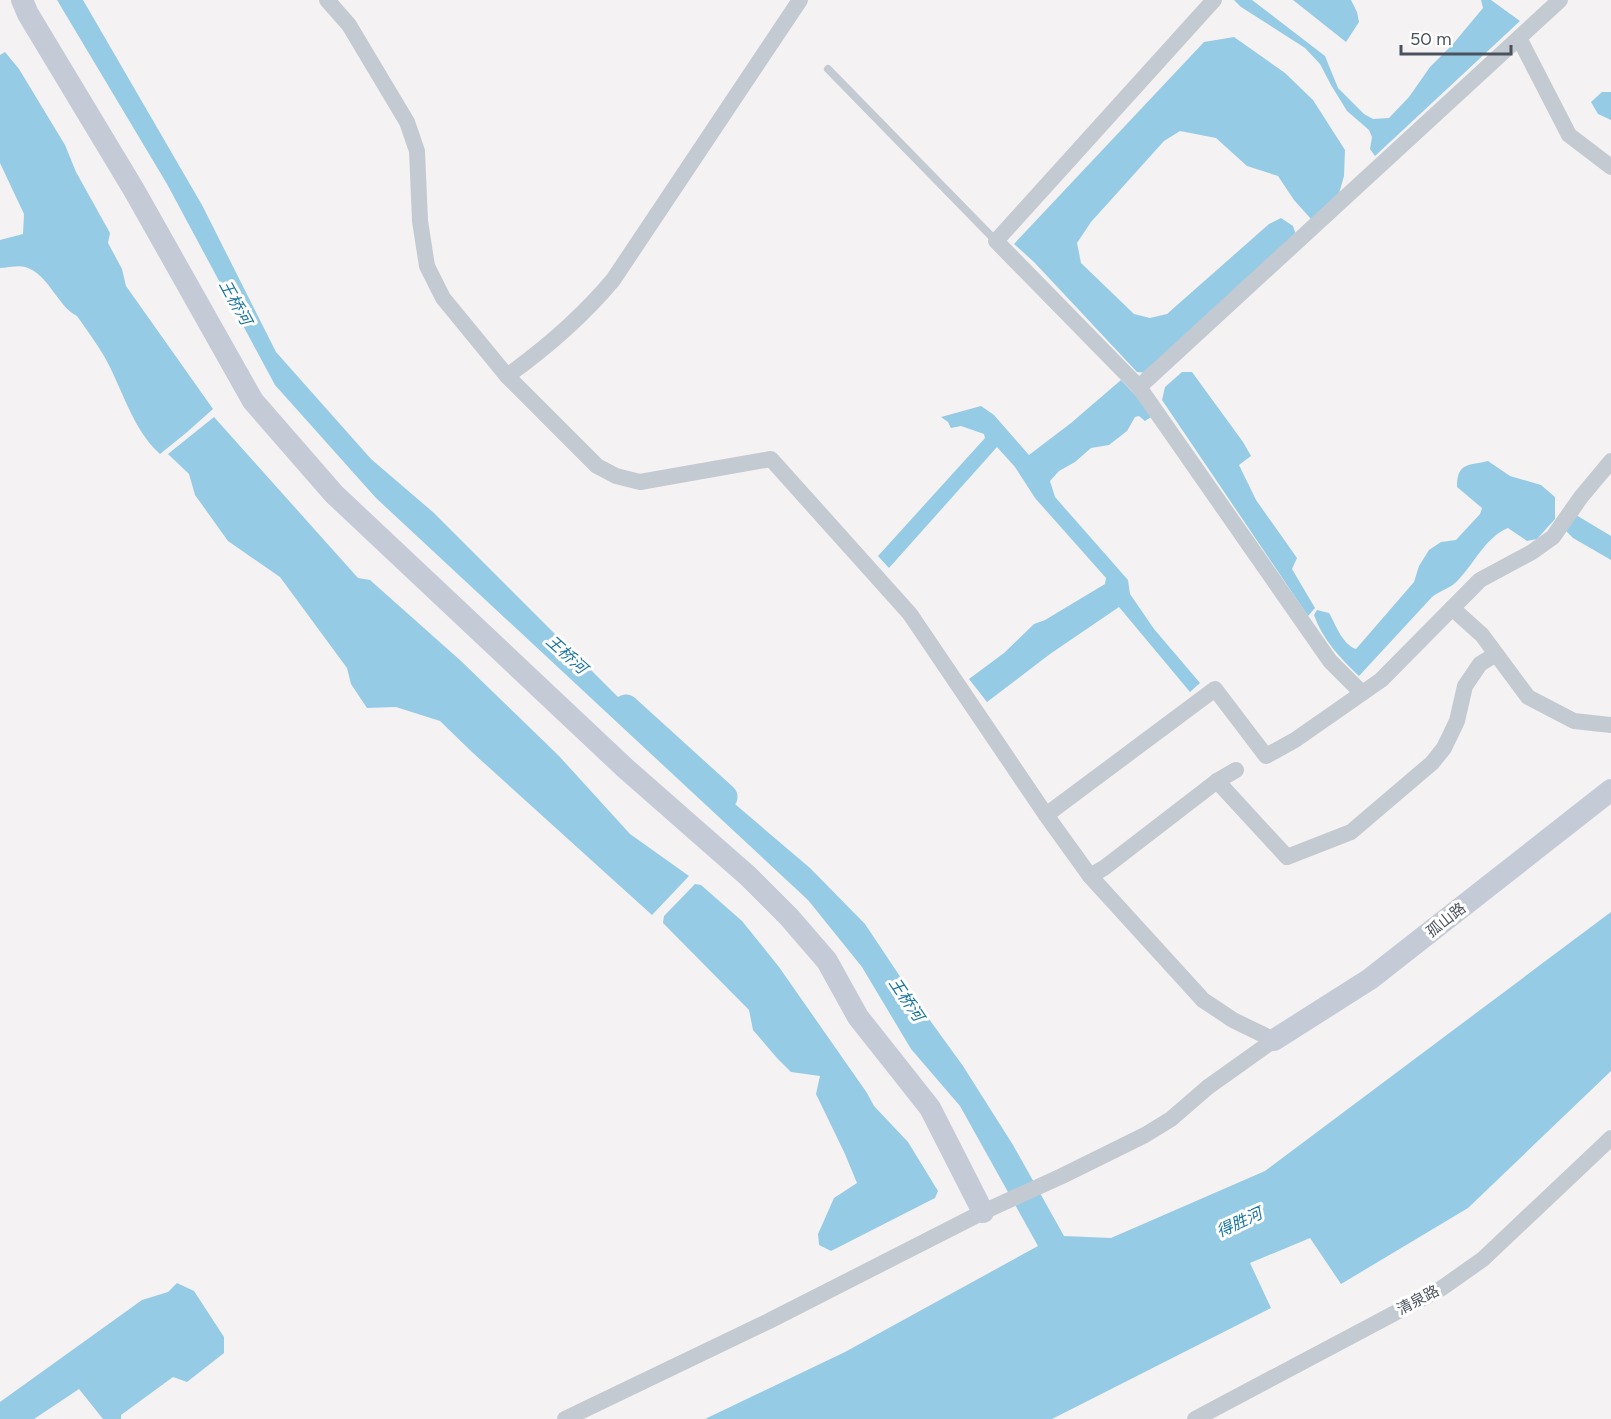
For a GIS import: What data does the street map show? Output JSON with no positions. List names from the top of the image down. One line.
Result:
{"streets":{"street":["孤山路","清泉路"]},"water":["王桥河","得胜河"],"scale_bar":"50 m"}
